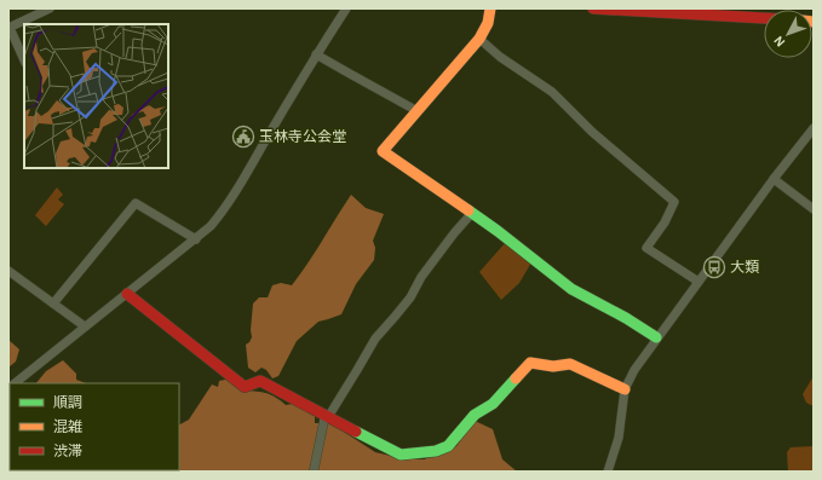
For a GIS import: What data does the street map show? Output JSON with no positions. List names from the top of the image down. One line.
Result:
{"places":{"public building":["玉林寺公会堂"],"bus stop":["大類"]},"legend":["順調","混雑","渋滞"],"north":"bottom left"}
